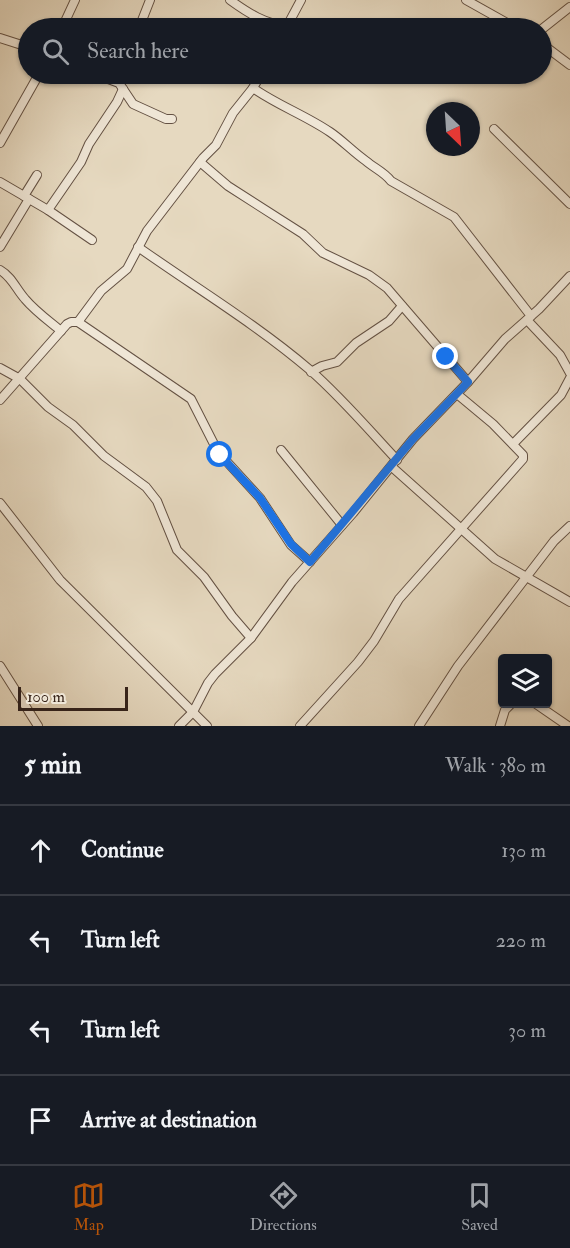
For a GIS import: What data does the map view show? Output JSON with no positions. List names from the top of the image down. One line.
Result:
{"scale_bar":"100 m","north":"bottom right","page":{"search":"Search here","scale":"100 m","heading":["5 min","Walk · 380 m"],"list":[["Continue","130 m"],["Turn left","220 m"],["Turn left","30 m"],"Arrive at destination"],"nav":["Map","Directions","Saved"]}}
